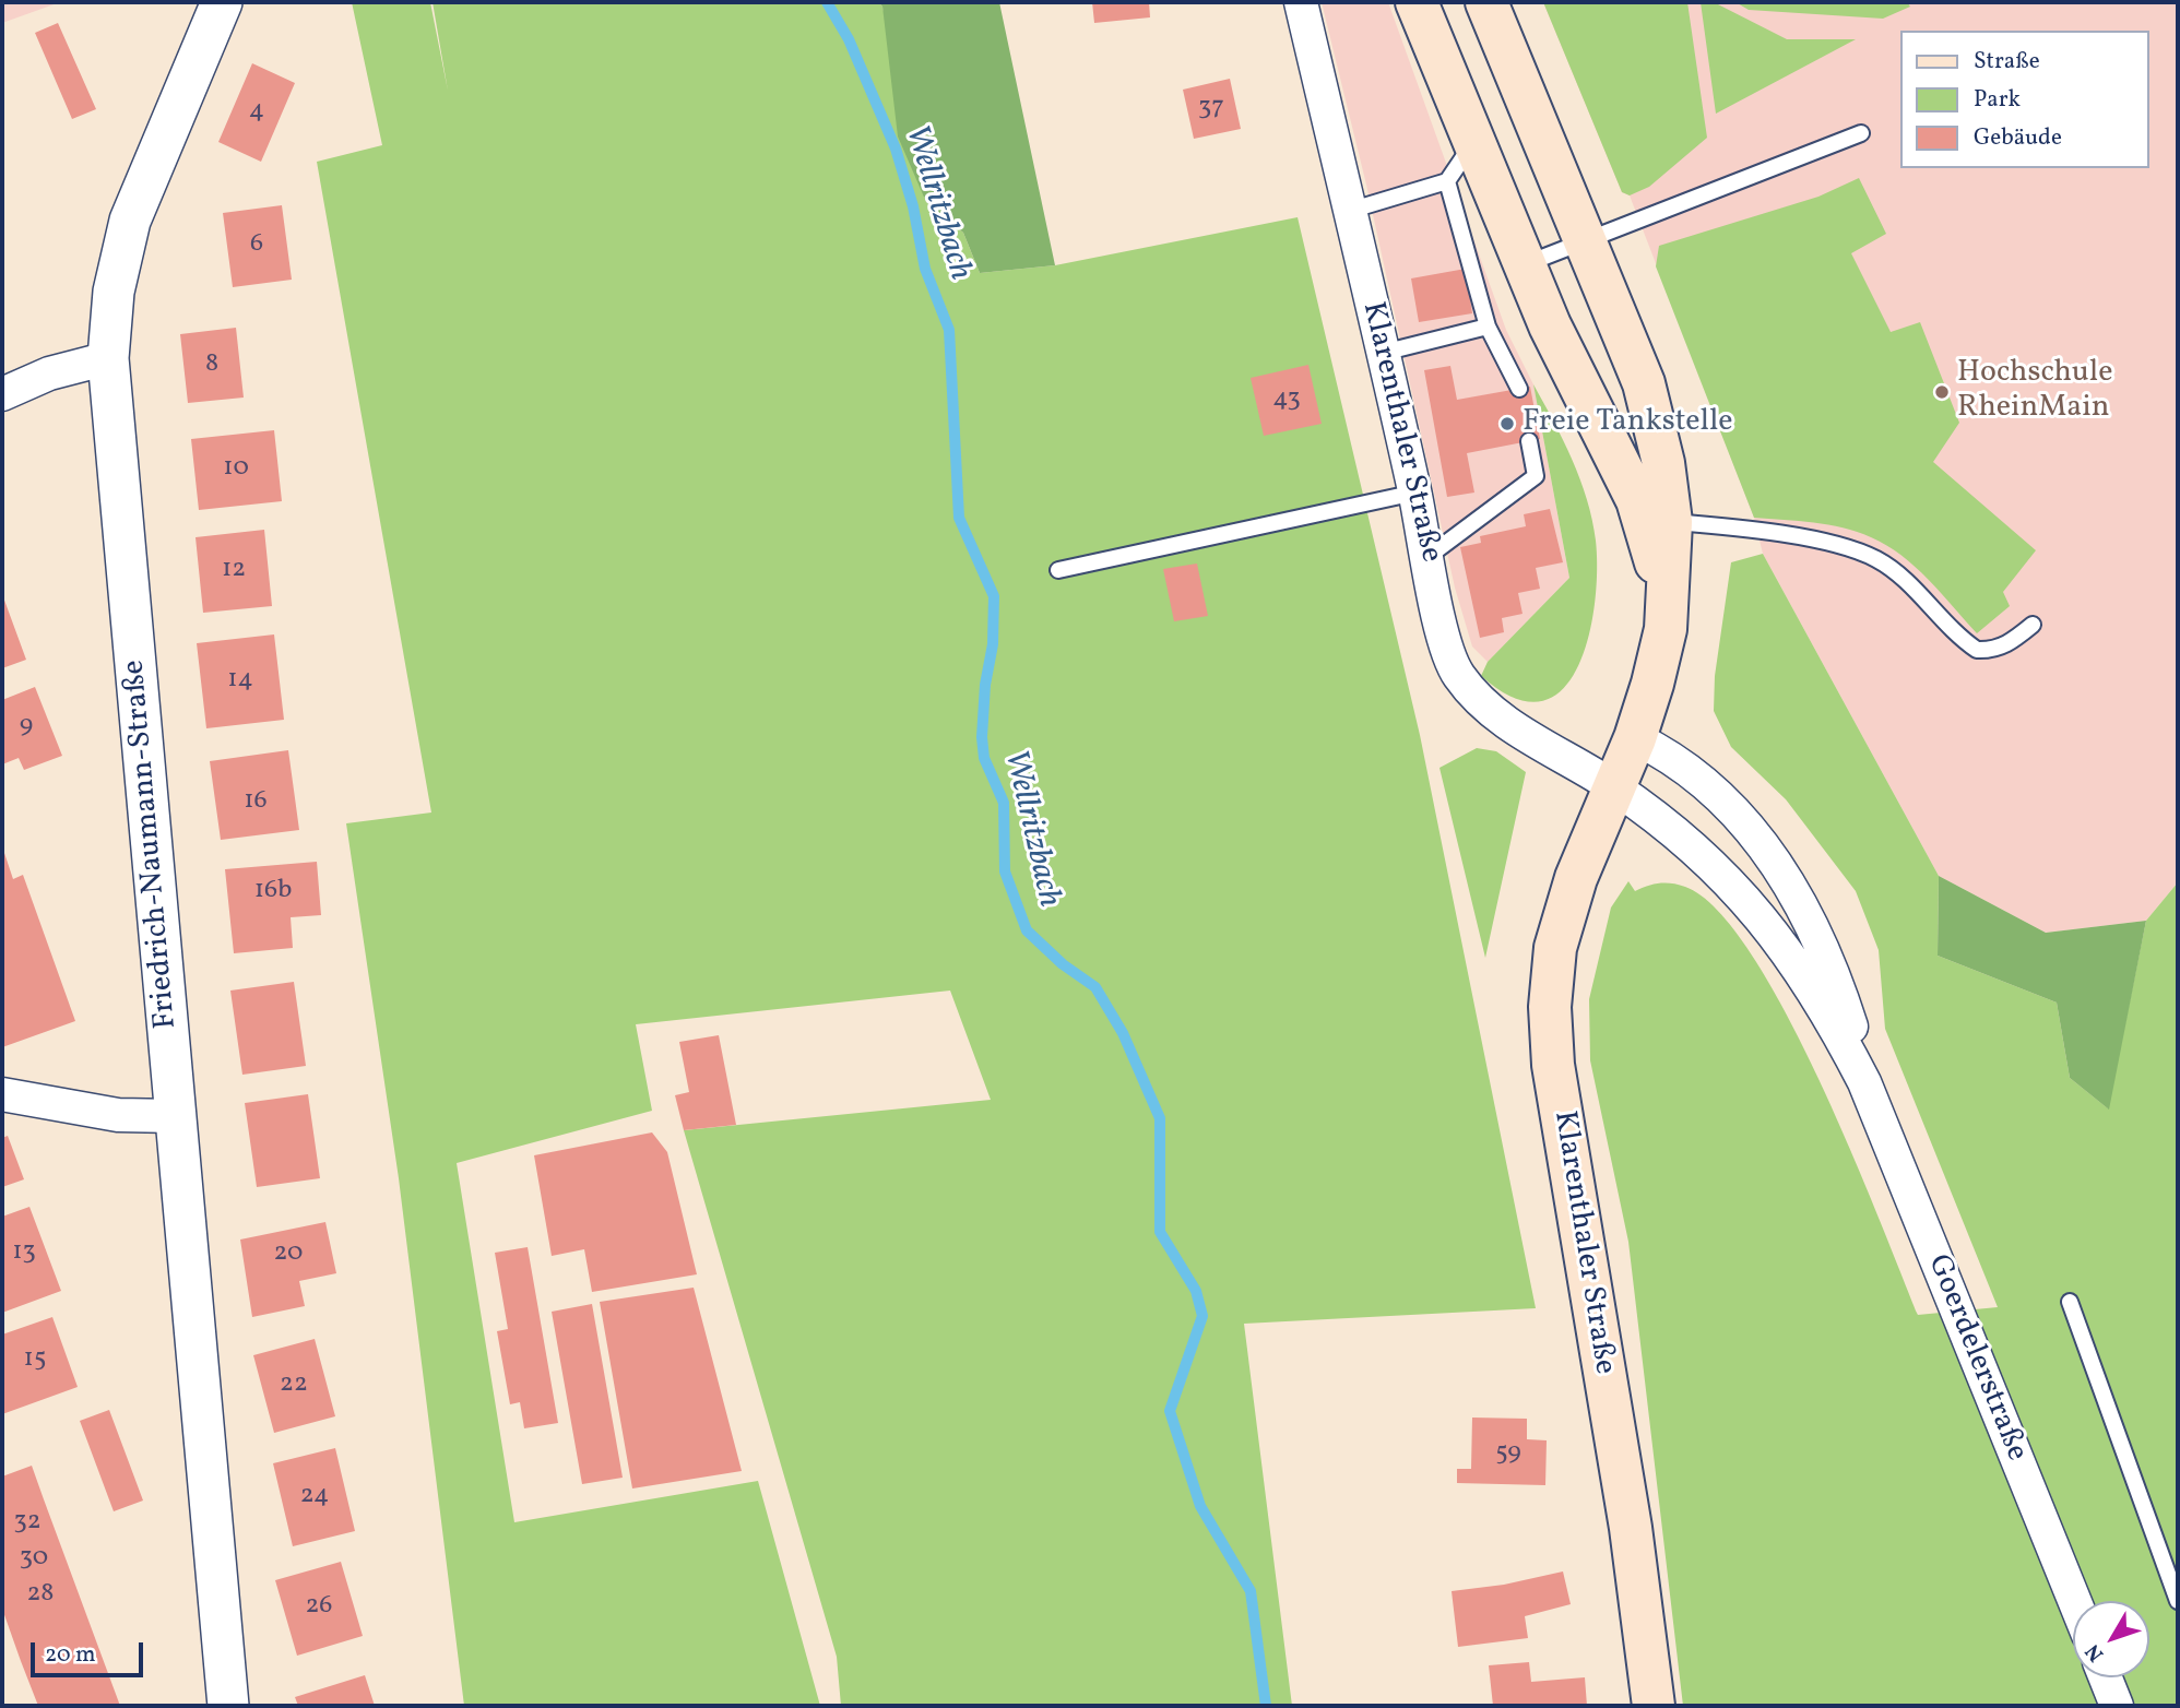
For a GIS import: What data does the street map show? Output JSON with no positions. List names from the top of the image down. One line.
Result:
{"streets":{"main road":["Klarenthaler Straße"],"street":["Friedrich-Naumann-Straße","Goerdelerstraße"]},"crossings":[["Klarenthaler Straße","Goerdelerstraße"]],"water":["Wellritzbach"],"places":["Hochschule RheinMain","Freie Tankstelle"],"house_numbers":["37","4","6","8","43","10","12","14","9","16","16b","13","20","15","22","59","24","32","30","28","26"],"legend":["Straße","Park","Gebäude"],"scale_bar":"20 m","north":"bottom left"}
